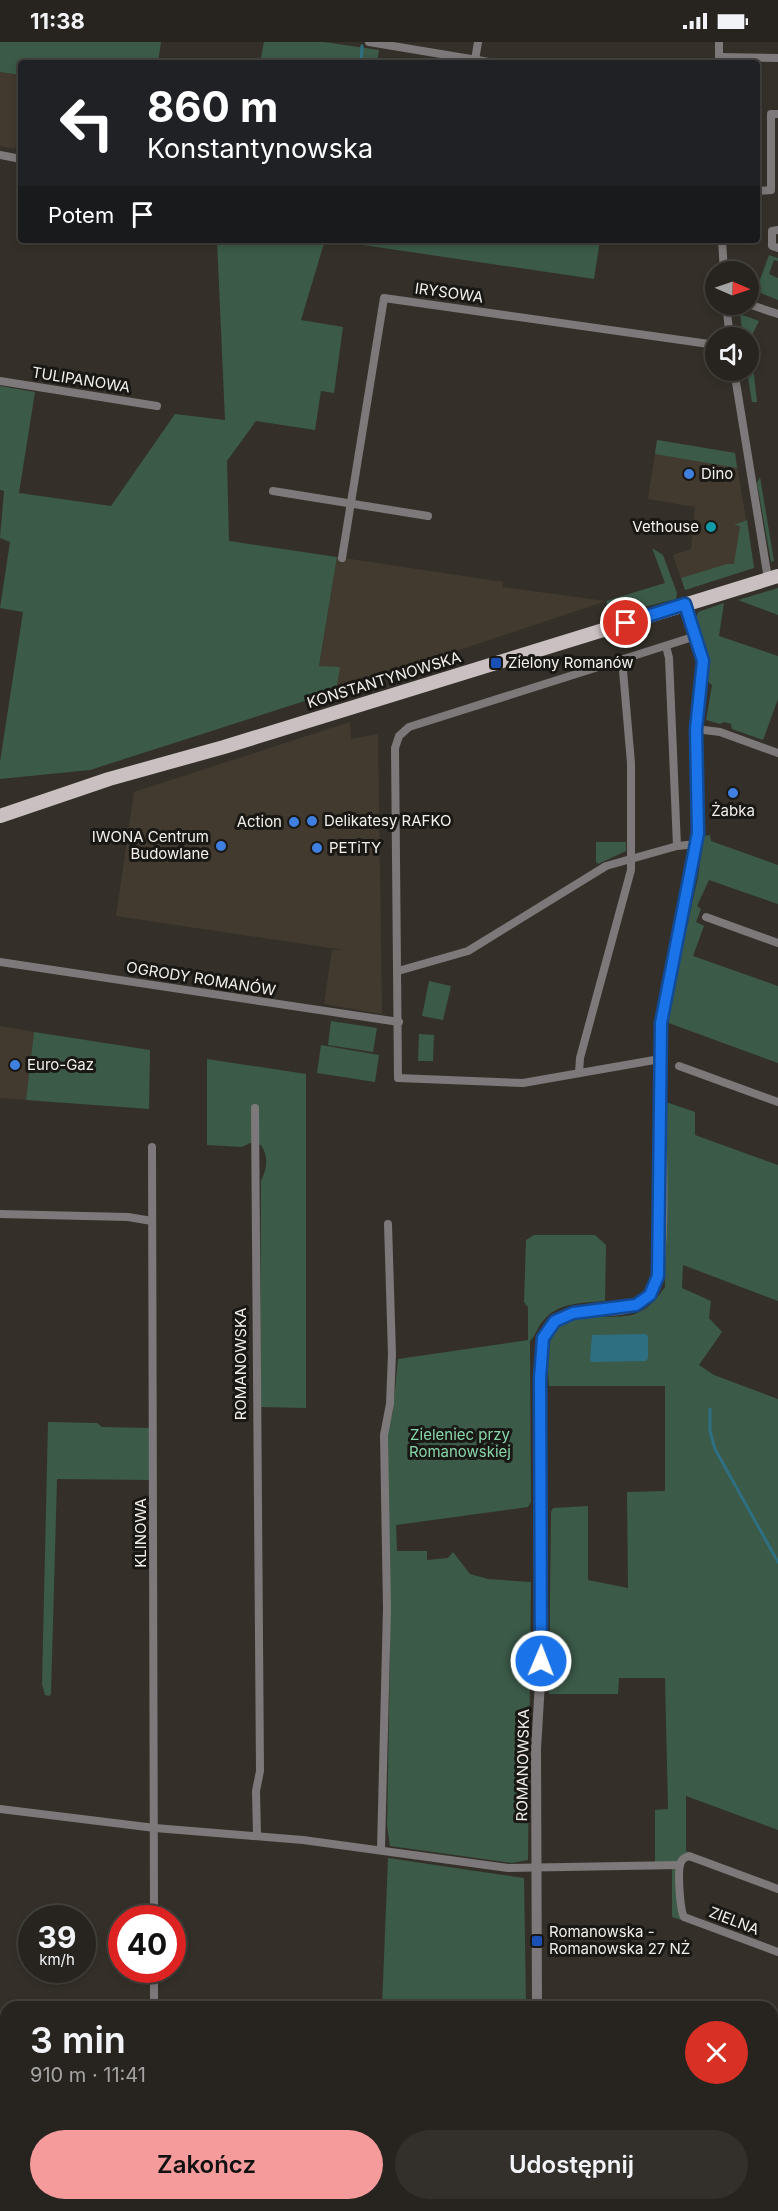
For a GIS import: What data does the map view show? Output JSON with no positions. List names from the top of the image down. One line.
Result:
{"streets":{"main road":["KONSTANTYNOWSKA"],"street":["IRYSOWA","TULIPANOWA","OGRODY ROMANÓW","ROMANOWSKA","KLINOWA","ZIELNA"]},"crossings":[["KONSTANTYNOWSKA","ROMANOWSKA"]],"parks":["Zieleniec przy Romanowskiej"],"places":{"other":["Dino","Vethouse","Żabka","Delikatesy RAFKO","Action","IWONA Centrum Budowlane","PETiTY","Euro-Gaz"],"transit":["Zielony Romanów","Romanowska - Romanowska 27 NŻ"]},"north":"right","page":{"status":"11:38","turn":["860 m","Konstantynowska"],"then":"Potem","speed":"39 km/h","limit":"40","heading":["3 min","910 m · 11:41"],"buttons":["Zakończ","Udostępnij"]}}
